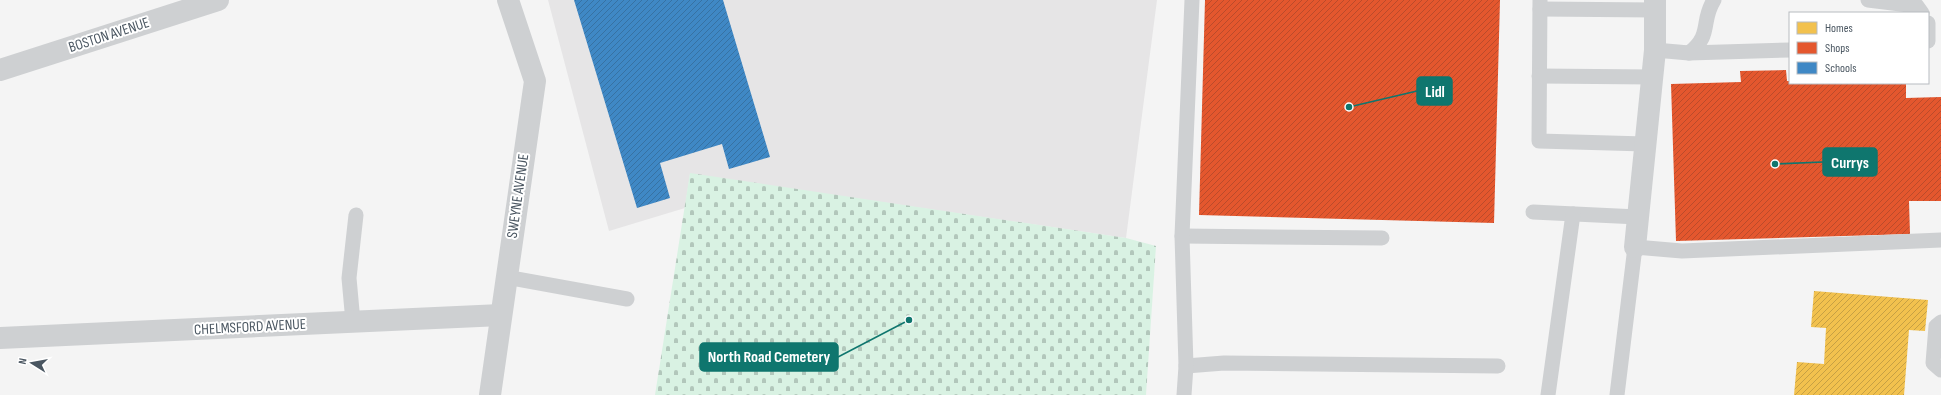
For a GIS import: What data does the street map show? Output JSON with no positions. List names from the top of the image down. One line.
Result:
{"streets":{"street":["BOSTON AVENUE","SWEYNE AVENUE","CHELMSFORD AVENUE"]},"crossings":[["SWEYNE AVENUE","CHELMSFORD AVENUE"]],"places":["Lidl","Currys","North Road Cemetery"],"legend":["Homes","Shops","Schools"],"north":"left"}
